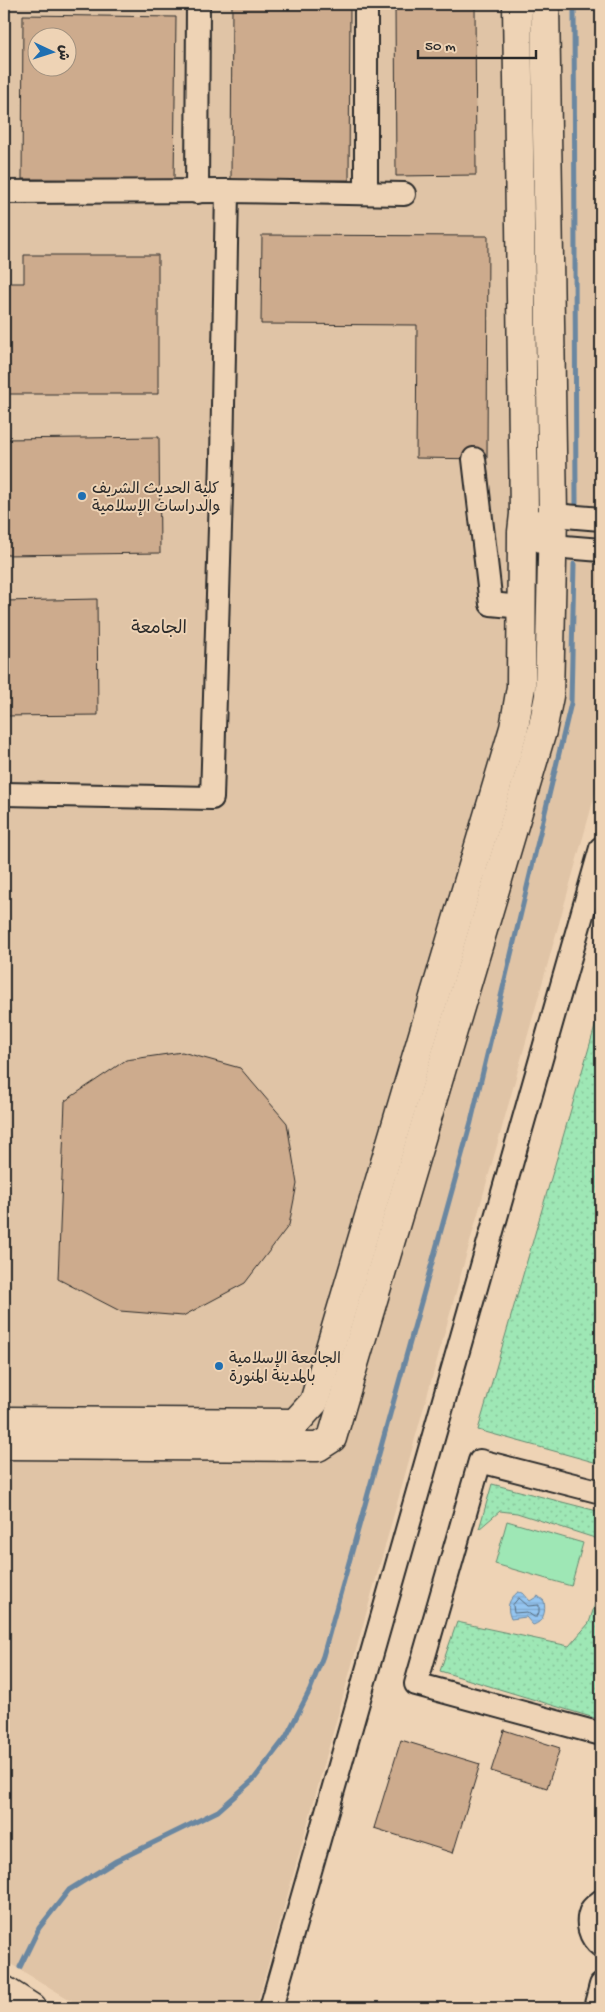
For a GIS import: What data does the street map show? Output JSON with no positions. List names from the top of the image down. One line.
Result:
{"districts":["الجامعة"],"places":["كلية الحديث الشريف والدراسات الإسلامية","الجامعة الإسلامية بالمدينة المنورة"],"scale_bar":"50 m","north":"right"}
